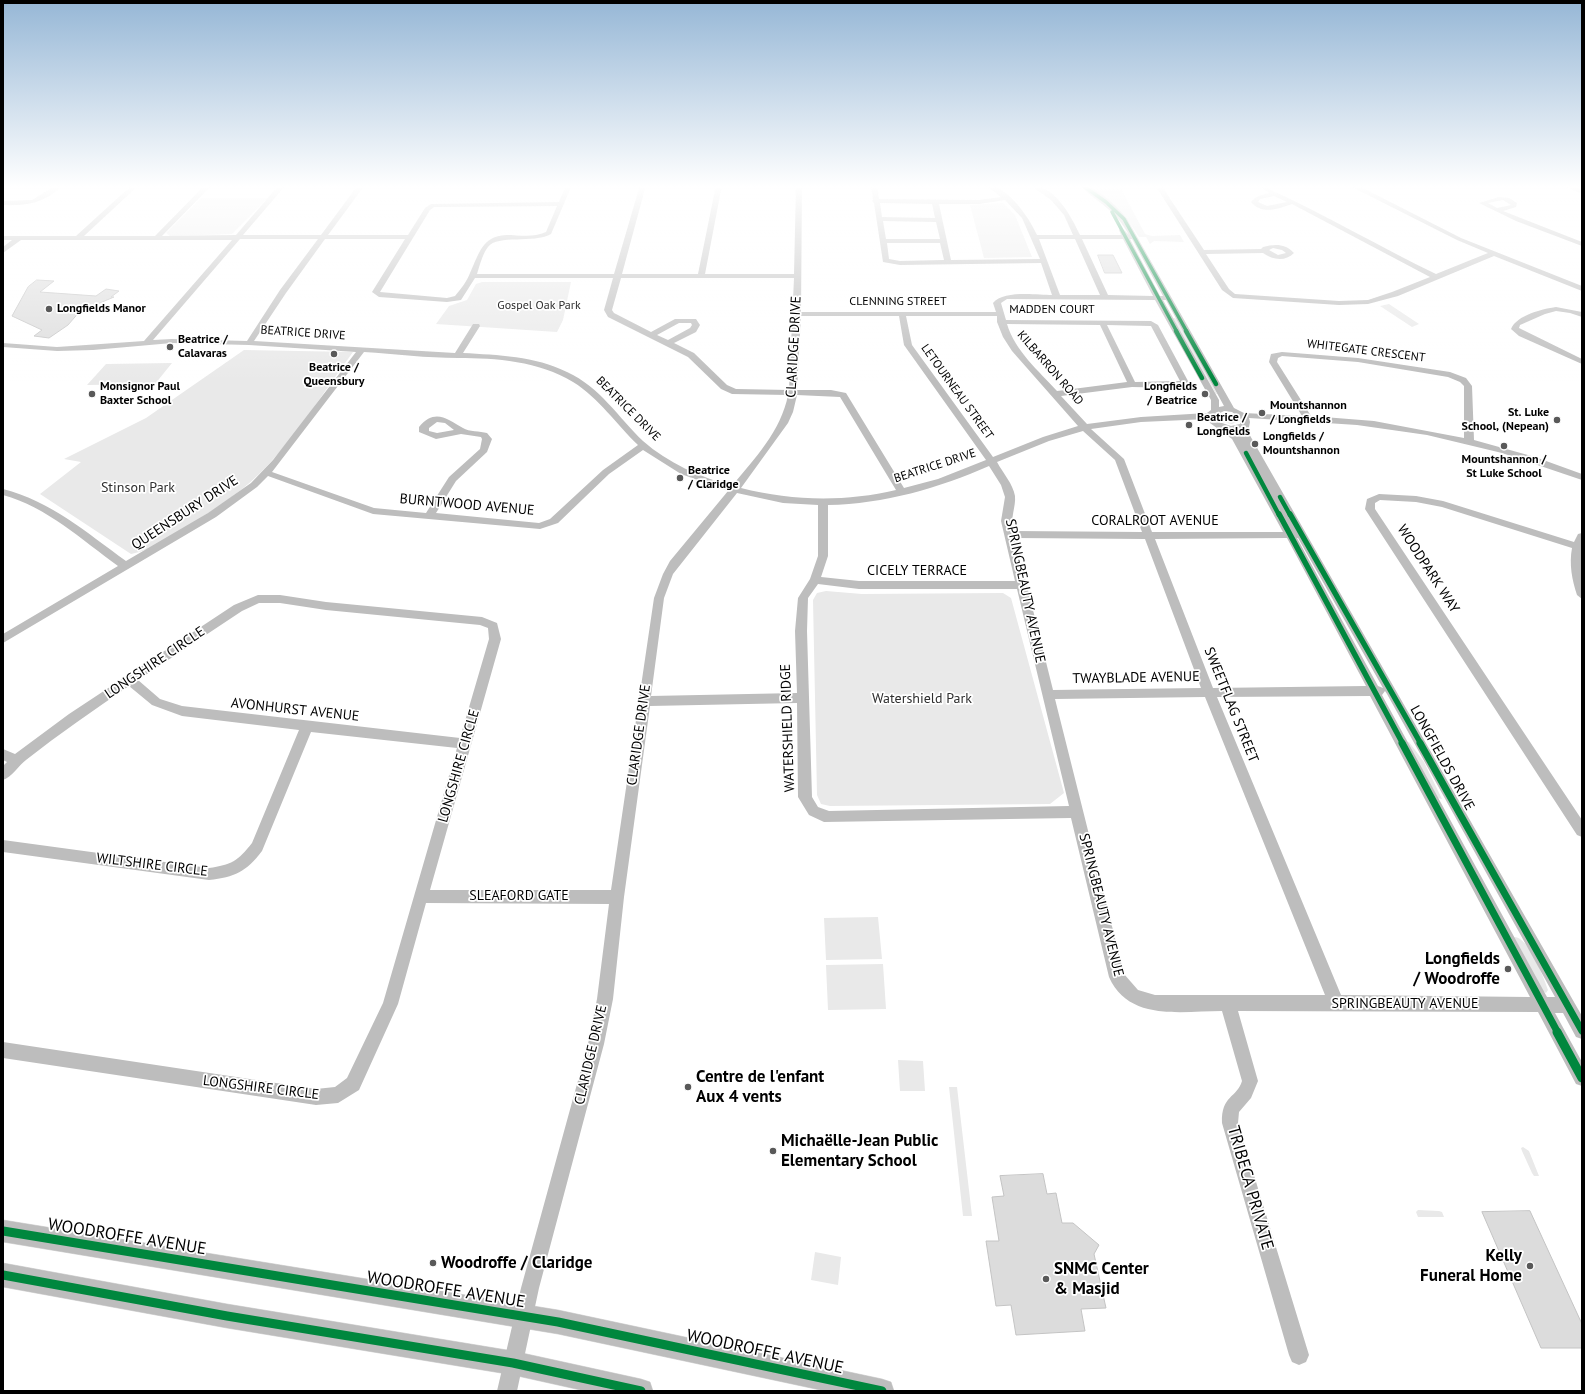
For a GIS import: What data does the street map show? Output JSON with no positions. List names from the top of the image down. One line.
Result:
{"streets":{"main road":["WOODROFFE AVENUE"],"street":["CLENNING STREET","MADDEN COURT","BEATRICE DRIVE","CLARIDGE DRIVE","WHITEGATE CRESCENT","KILBARRON ROAD","LETOURNEAU STREET","BURNTWOOD AVENUE","QUEENSBURY DRIVE","CORALROOT AVENUE","WOODPARK WAY","CICELY TERRACE","SPRINGBEAUTY AVENUE","LONGSHIRE CIRCLE","TWAYBLADE AVENUE","SWEETFLAG STREET","AVONHURST AVENUE","WATERSHIELD RIDGE","LONGFIELDS DRIVE","WILTSHIRE CIRCLE","SLEAFORD GATE","TRIBECA PRIVATE"]},"crossings":[["CLENNING STREET","MADDEN COURT"],["CLENNING STREET","CLARIDGE DRIVE"],["CLENNING STREET","KILBARRON ROAD"],["CLENNING STREET","LETOURNEAU STREET"],["MADDEN COURT","KILBARRON ROAD"],["BEATRICE DRIVE","CLARIDGE DRIVE"],["BEATRICE DRIVE","KILBARRON ROAD"],["BEATRICE DRIVE","LETOURNEAU STREET"],["BEATRICE DRIVE","BURNTWOOD AVENUE"],["BEATRICE DRIVE","QUEENSBURY DRIVE"],["BEATRICE DRIVE","SPRINGBEAUTY AVENUE"],["BEATRICE DRIVE","SWEETFLAG STREET"],["BEATRICE DRIVE","WATERSHIELD RIDGE"],["BEATRICE DRIVE","LONGFIELDS DRIVE"],["CLARIDGE DRIVE","SLEAFORD GATE"],["CLARIDGE DRIVE","WOODROFFE AVENUE"],["KILBARRON ROAD","SWEETFLAG STREET"],["LETOURNEAU STREET","SPRINGBEAUTY AVENUE"],["BURNTWOOD AVENUE","QUEENSBURY DRIVE"],["CORALROOT AVENUE","SPRINGBEAUTY AVENUE"],["CORALROOT AVENUE","SWEETFLAG STREET"],["CORALROOT AVENUE","LONGFIELDS DRIVE"],["CICELY TERRACE","SPRINGBEAUTY AVENUE"],["CICELY TERRACE","WATERSHIELD RIDGE"],["SPRINGBEAUTY AVENUE","TWAYBLADE AVENUE"],["SPRINGBEAUTY AVENUE","SWEETFLAG STREET"],["SPRINGBEAUTY AVENUE","WATERSHIELD RIDGE"],["SPRINGBEAUTY AVENUE","LONGFIELDS DRIVE"],["SPRINGBEAUTY AVENUE","TRIBECA PRIVATE"],["LONGSHIRE CIRCLE","AVONHURST AVENUE"],["LONGSHIRE CIRCLE","SLEAFORD GATE"],["TWAYBLADE AVENUE","SWEETFLAG STREET"],["TWAYBLADE AVENUE","LONGFIELDS DRIVE"],["AVONHURST AVENUE","WILTSHIRE CIRCLE"]],"parks":["Gospel Oak Park","Stinson Park","Watershield Park"],"places":["Longfields Manor","Beatrice / Calavaras","Beatrice / Queensbury","Monsignor Paul Baxter School","Longfields / Beatrice","Mountshannon / Longfields","St. Luke School, (Nepean)","Beatrice / Longfields","Longfields / Mountshannon","Mountshannon / St Luke School","Beatrice / Claridge","Longfields / Woodroffe","Centre de l'enfant Aux 4 vents","Michaëlle-Jean Public Elementary School","Woodroffe / Claridge","Kelly Funeral Home","SNMC Center & Masjid"]}
